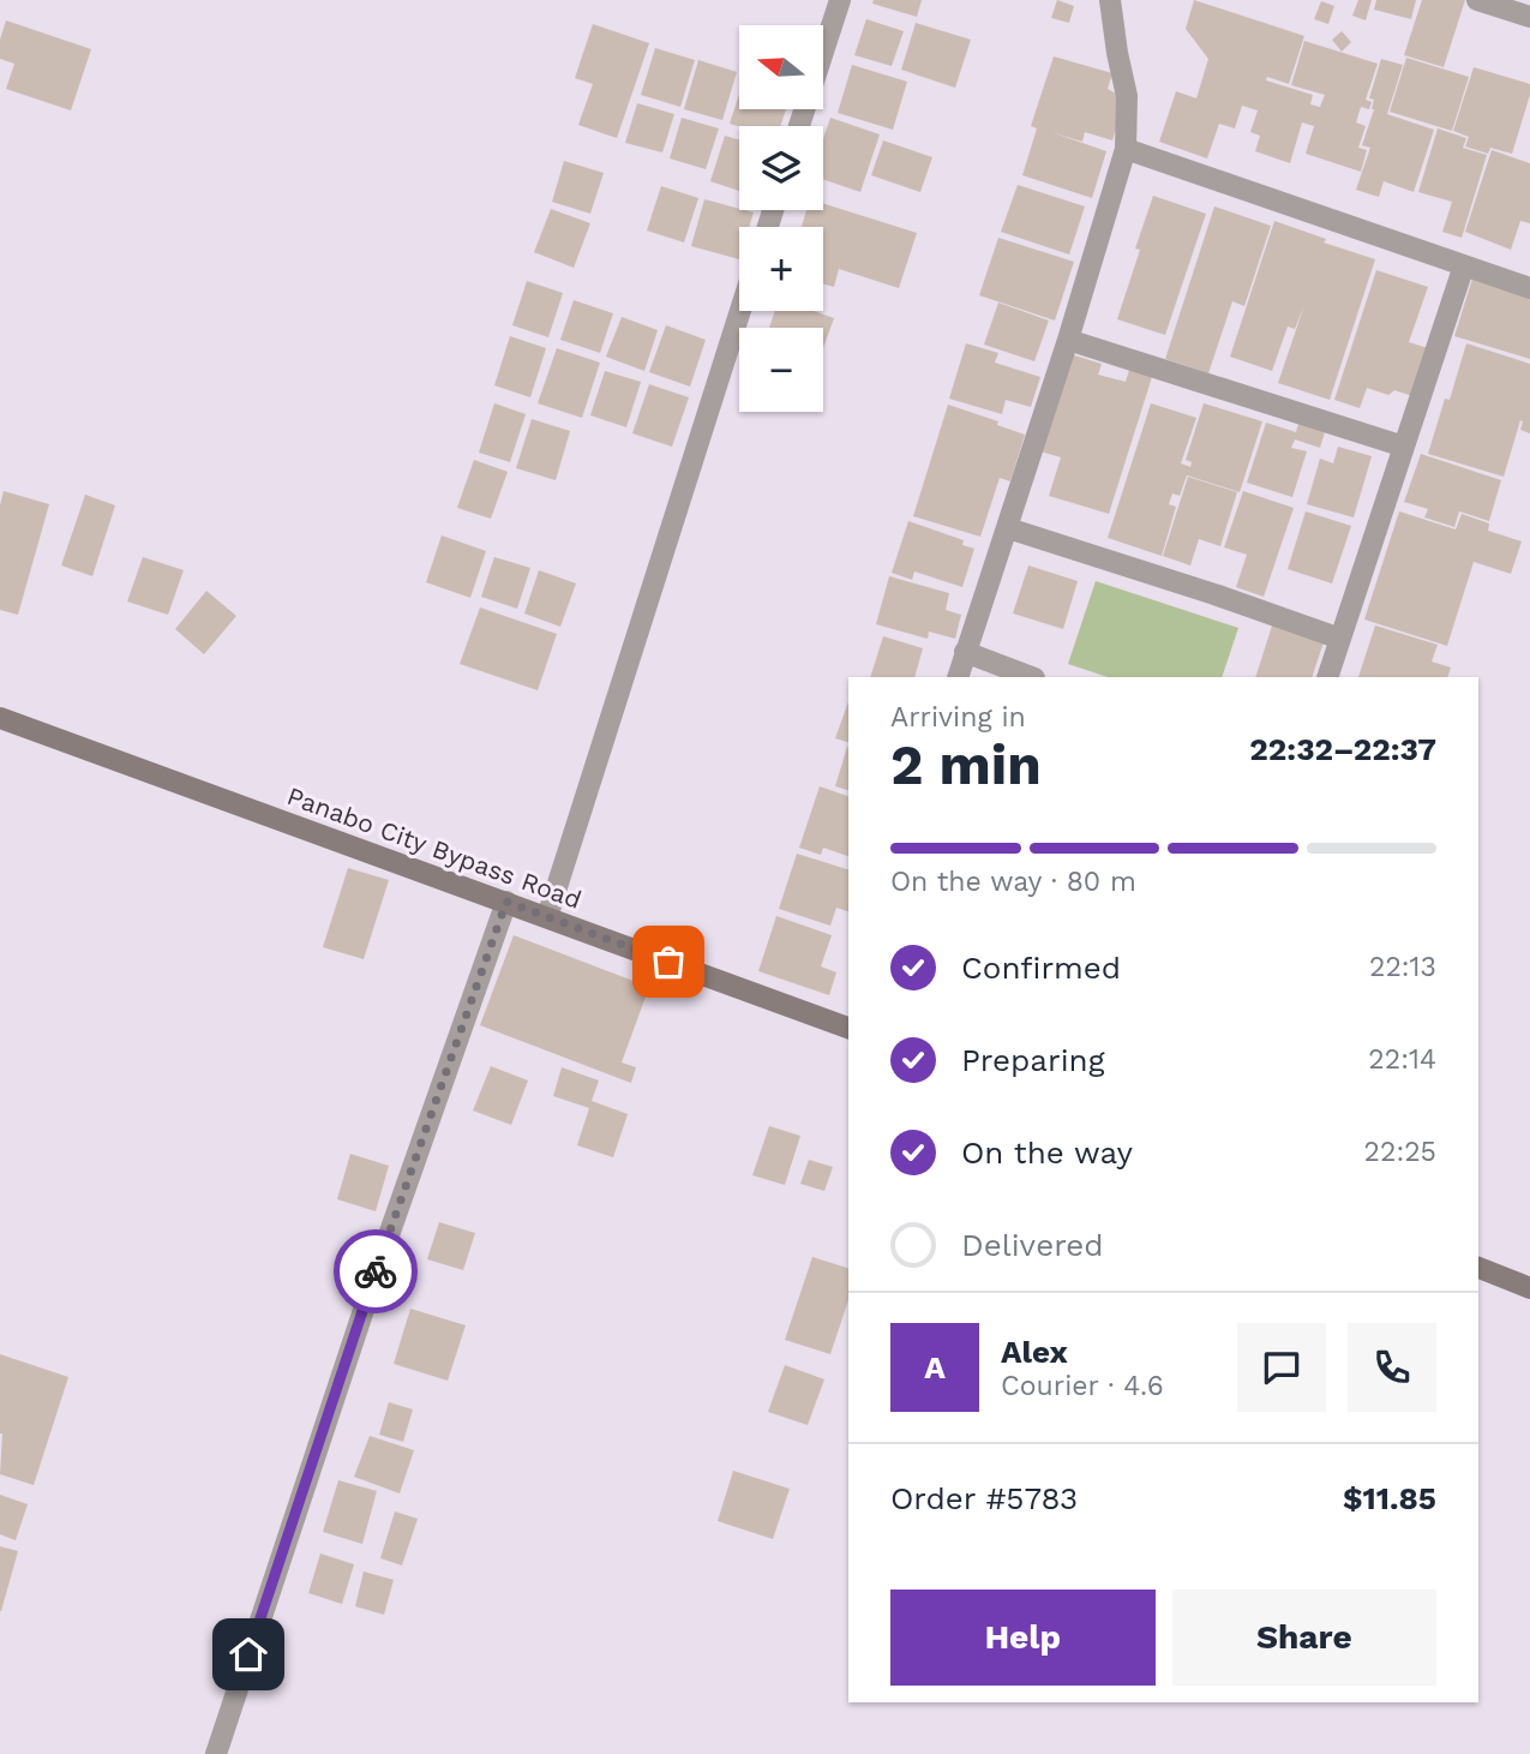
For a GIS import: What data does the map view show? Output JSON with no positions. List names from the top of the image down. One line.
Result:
{"streets":{"main road":["Panabo City Bypass Road"]},"north":"left","page":{"map_buttons":["+","−"],"heading":["2 min","Arriving in","22:32–22:37"],"panel":["Alex","Courier · 4.6","Order #5783","$11.85"],"bar":"On the way · 80 m","list":[["Confirmed","22:13"],["Preparing","22:14"],["On the way","22:25"],"Delivered"],"round":"A","buttons":["Help","Share"]}}
